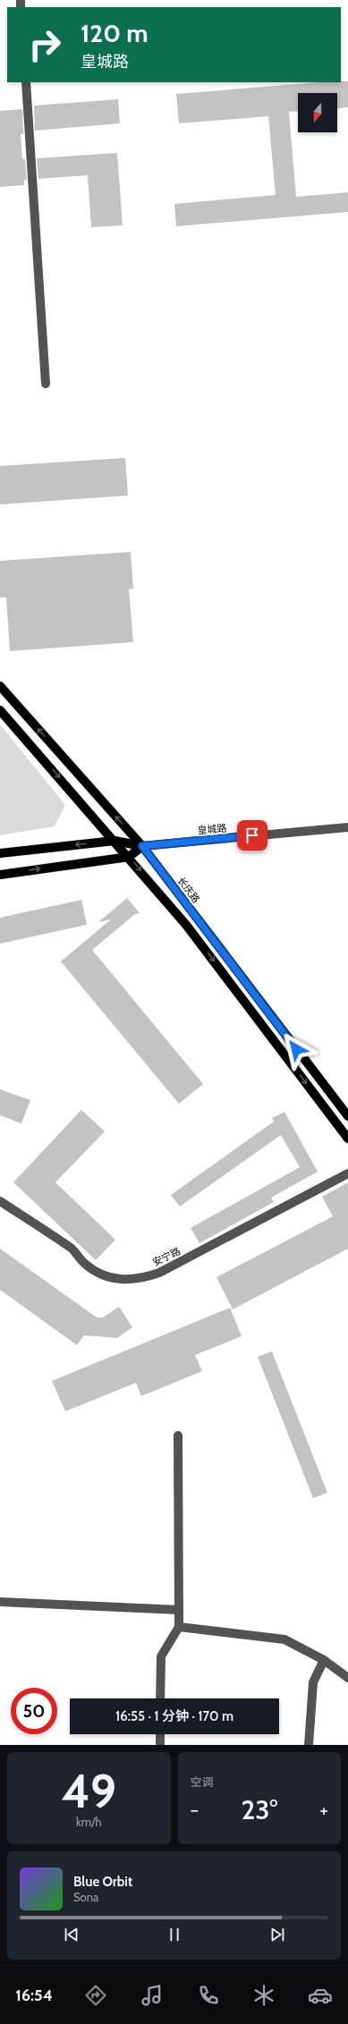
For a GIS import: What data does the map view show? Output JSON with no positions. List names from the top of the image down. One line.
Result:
{"streets":{"main road":["皇城路","长庆路"],"street":["安宁路"]},"crossings":[["皇城路","长庆路"]],"north":"bottom","page":{"turn":["120 m","皇城路"],"limit":"50","trip":"16:55 · 1 分钟 · 170 m","tile":[["49","km/h"],"空调"],"heat":["−","23°","+"],"song":["Blue Orbit","Sona"],"tabs":"16:54"}}
